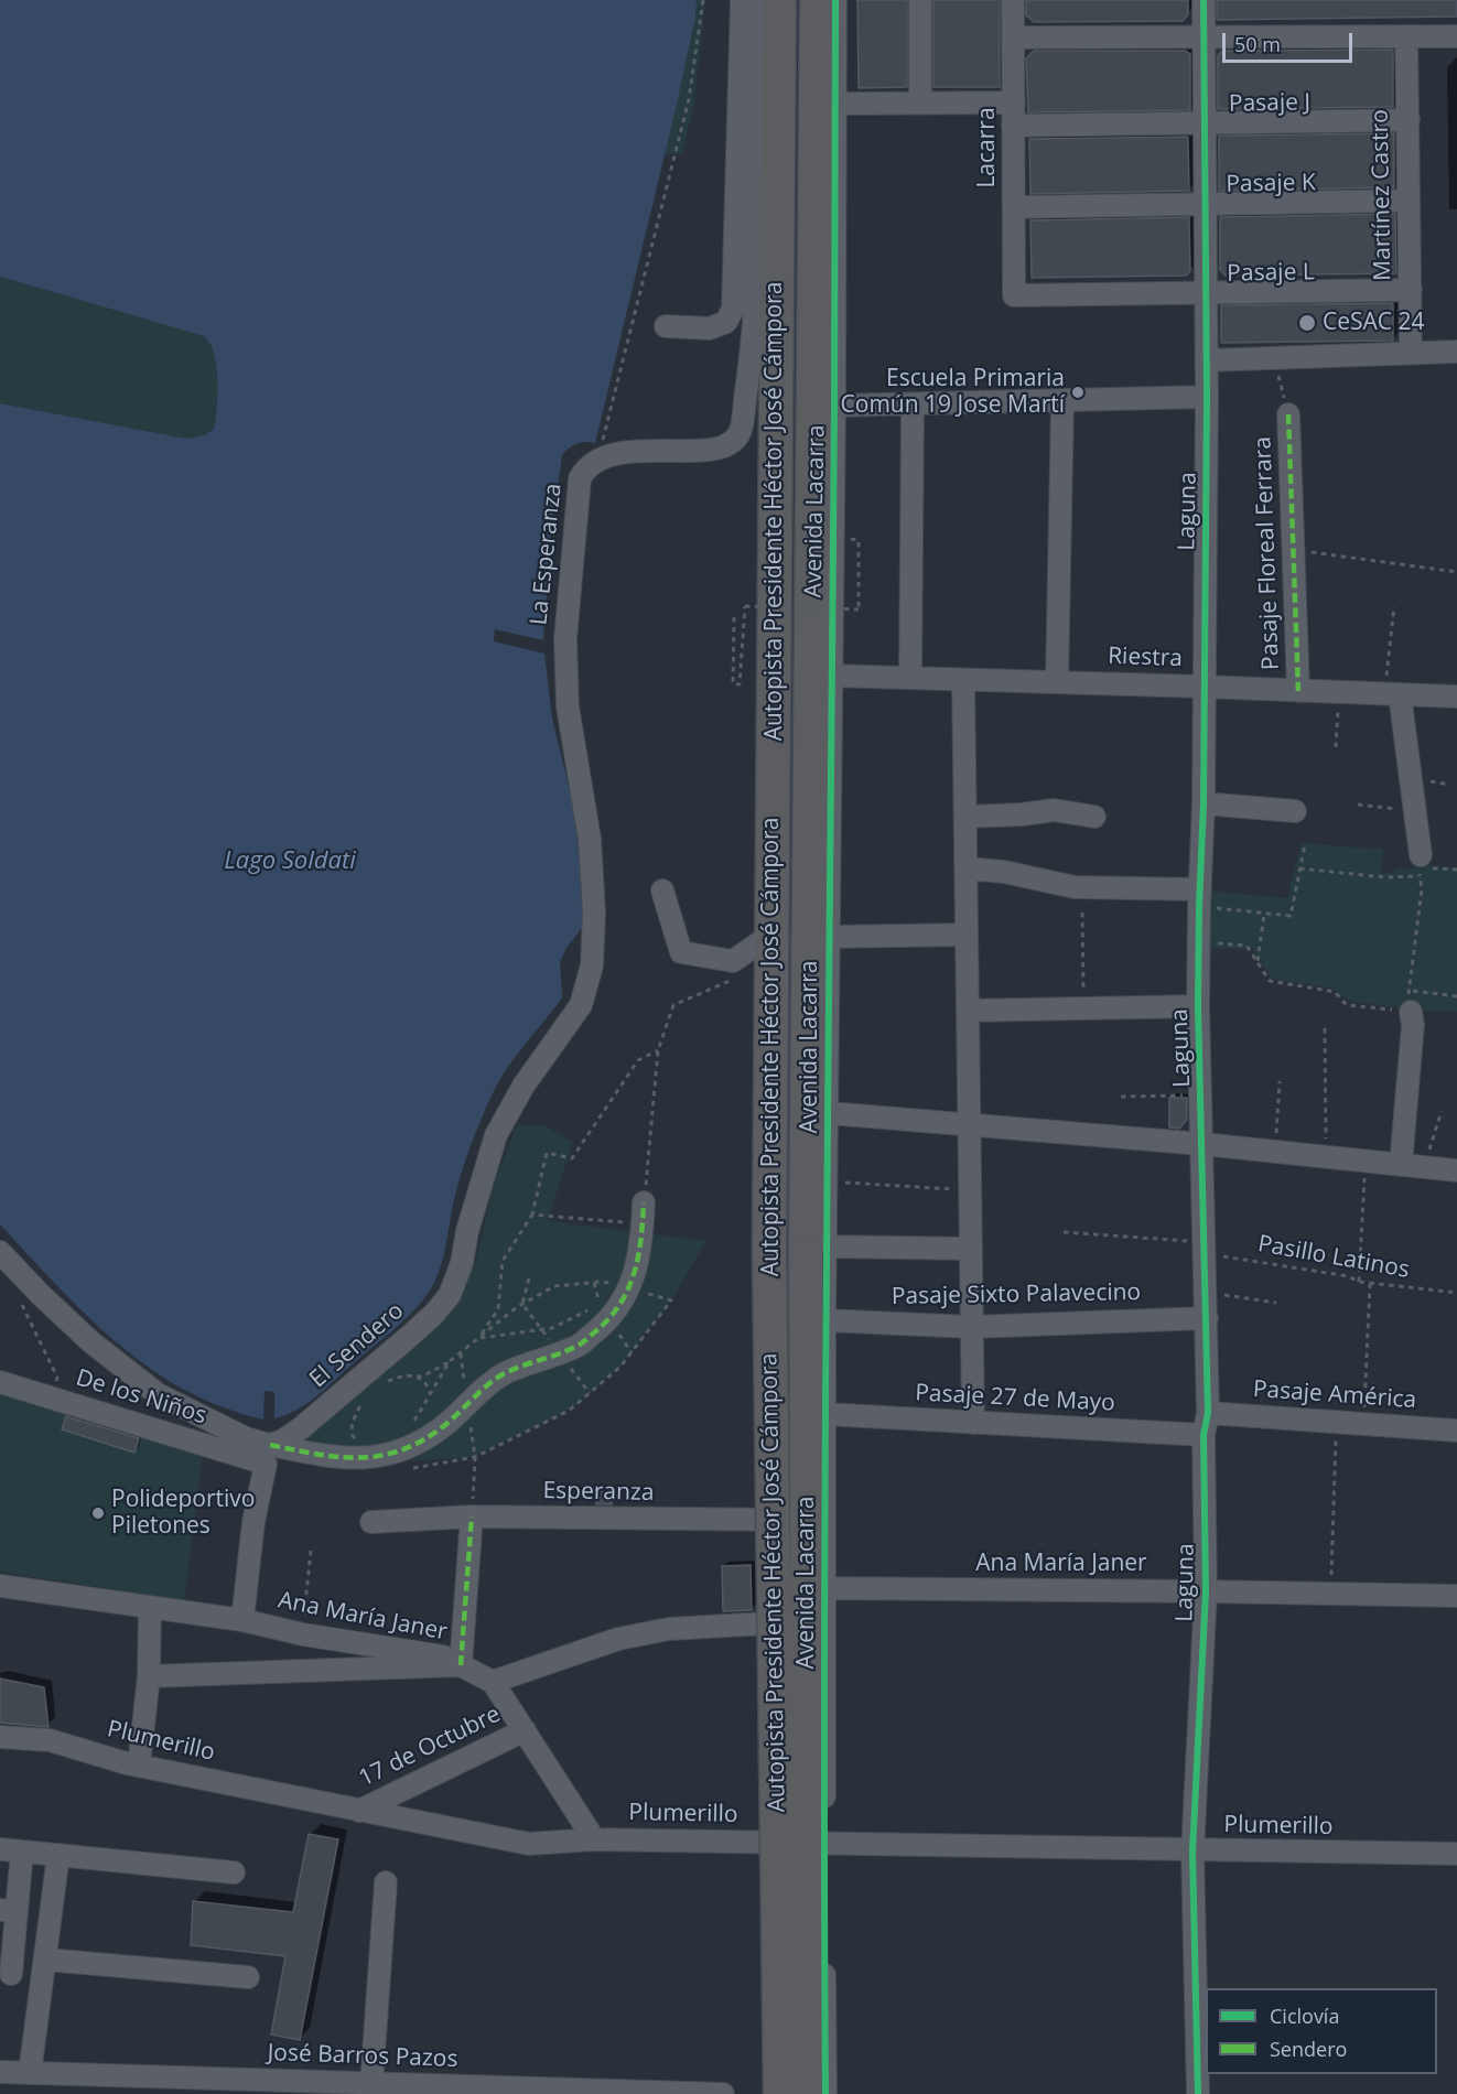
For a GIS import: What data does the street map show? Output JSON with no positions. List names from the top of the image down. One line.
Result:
{"streets":{"highway":["Autopista Presidente Héctor José Cámpora"],"street":["Pasaje J","Lacarra","Pasaje K","Martínez Castro","Pasaje L","Avenida Lacarra","Laguna","Pasaje Floreal Ferrara","La Esperanza","Riestra","Pasaje Sixto Palavecino","El Sendero","Pasaje América","De los Niños","Pasaje 27 de Mayo","Esperanza","Ana María Janer","Plumerillo","17 de Octubre","José Barros Pazos"],"path":["Pasillo Latinos"]},"crossings":[["Pasaje J","Lacarra"],["Pasaje J","Martínez Castro"],["Pasaje J","Laguna"],["Lacarra","Pasaje K"],["Lacarra","Pasaje L"],["Pasaje K","Martínez Castro"],["Pasaje K","Laguna"],["Martínez Castro","Pasaje L"],["Pasaje L","Laguna"],["Autopista Presidente Héctor José Cámpora","Avenida Lacarra"],["Avenida Lacarra","Riestra"],["Avenida Lacarra","Pasaje Sixto Palavecino"],["Avenida Lacarra","Pasaje 27 de Mayo"],["Avenida Lacarra","Esperanza"],["Avenida Lacarra","Ana María Janer"],["Avenida Lacarra","Plumerillo"],["Laguna","Riestra"],["Laguna","Pasillo Latinos"],["Laguna","Pasaje Sixto Palavecino"],["Laguna","Pasaje América"],["Laguna","Pasaje 27 de Mayo"],["Laguna","Ana María Janer"],["Laguna","Plumerillo"],["Pasaje Floreal Ferrara","Riestra"],["La Esperanza","El Sendero"],["El Sendero","De los Niños"],["Plumerillo","17 de Octubre"]],"water":["Lago Soldati"],"places":["CeSAC 24","Escuela Primaria Común 19 Jose Martí","Polideportivo Piletones"],"legend":["Ciclovía","Sendero"],"scale_bar":"50 m"}
